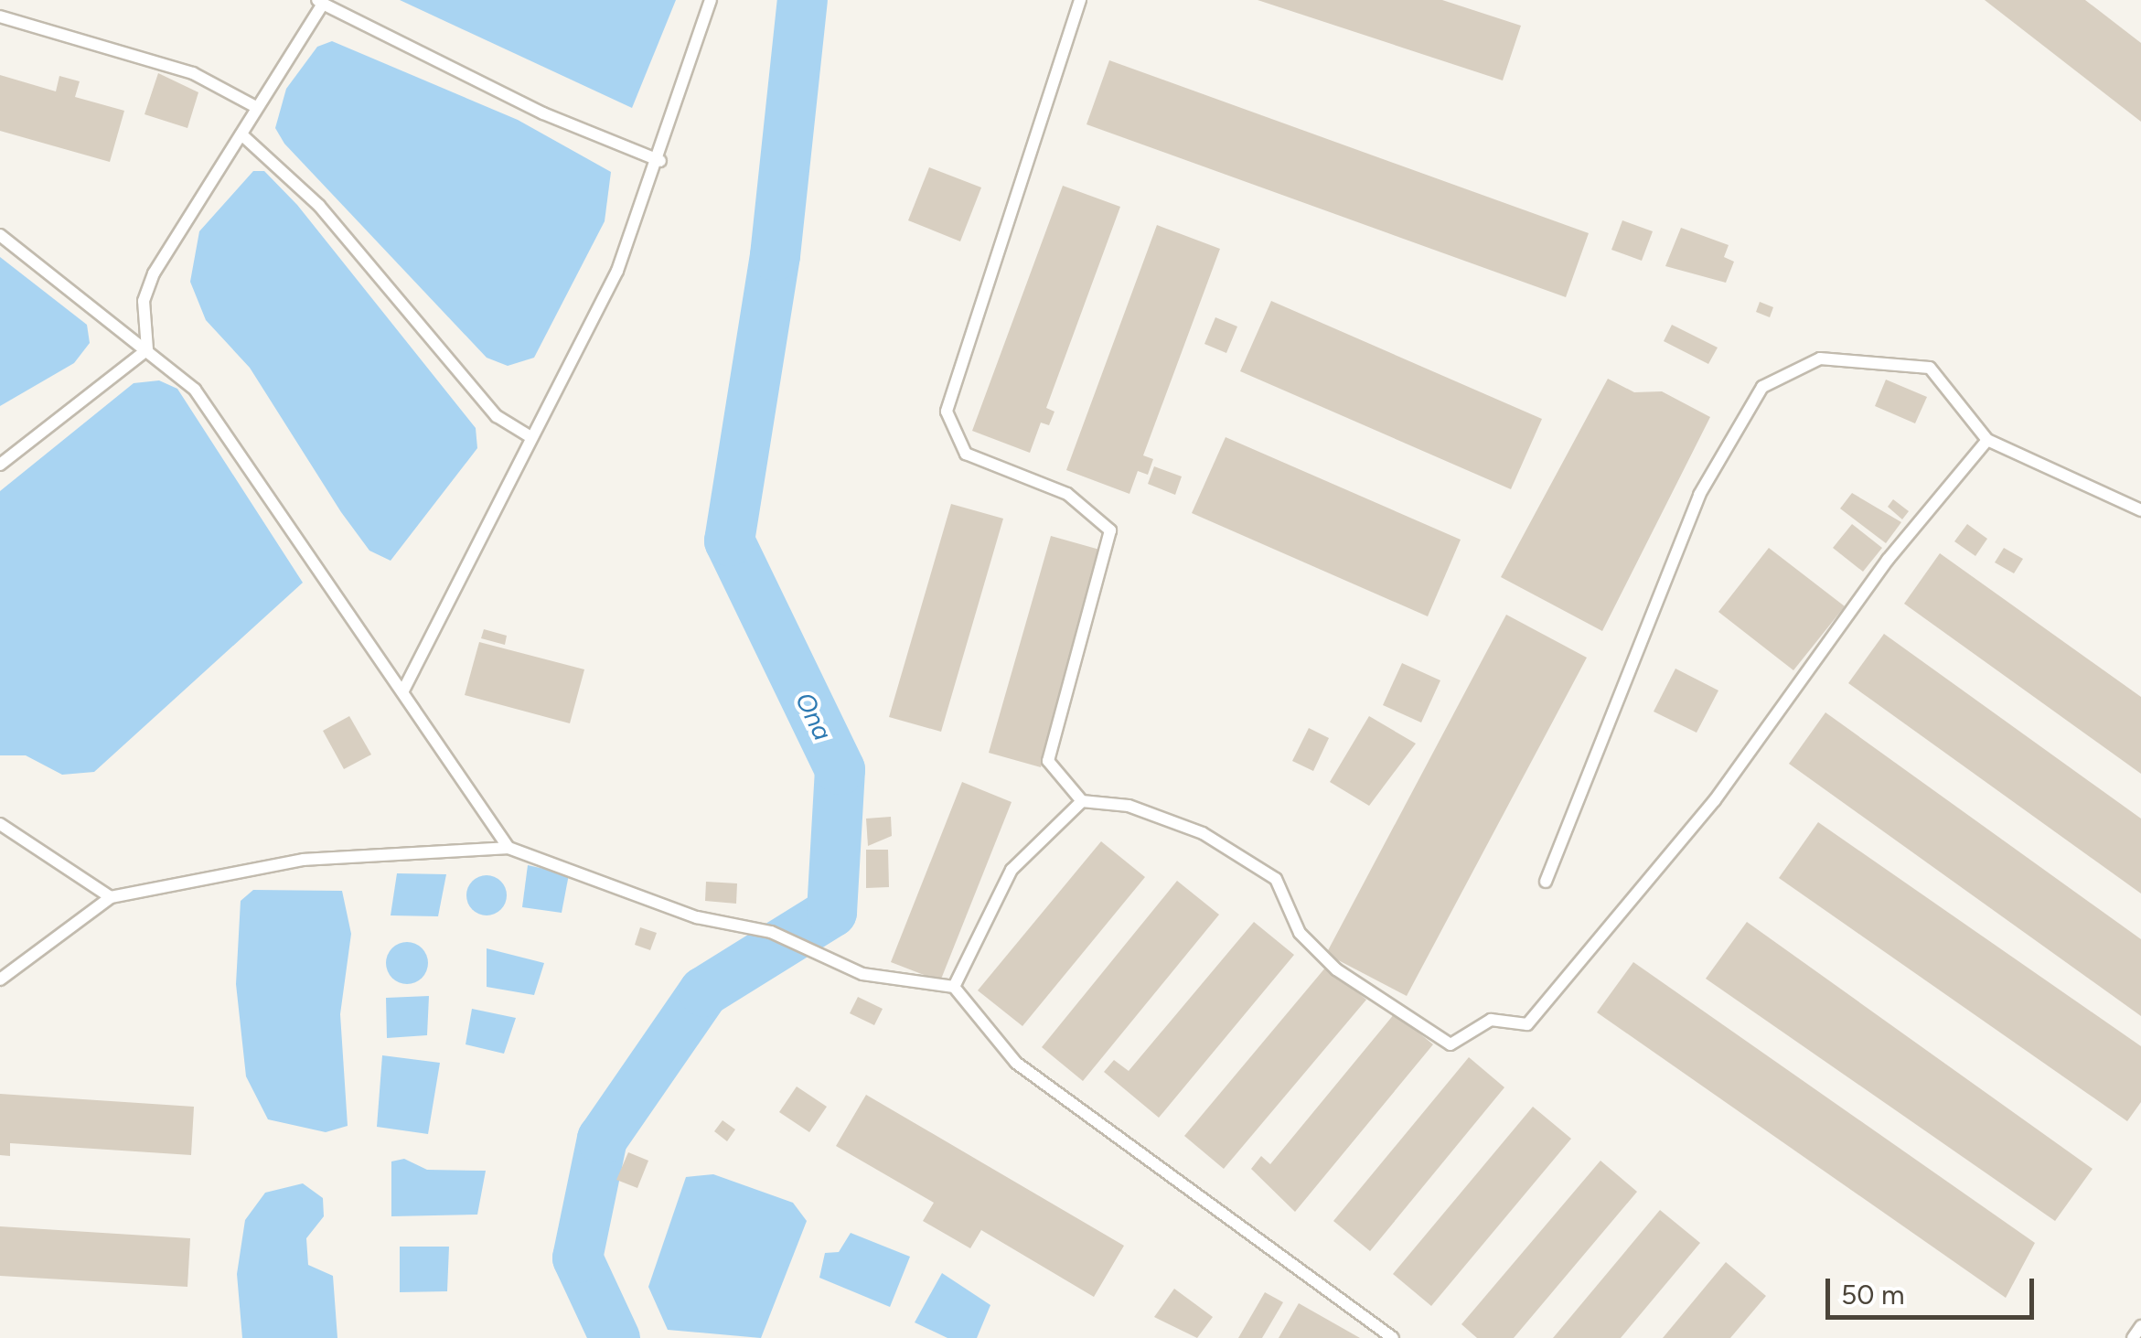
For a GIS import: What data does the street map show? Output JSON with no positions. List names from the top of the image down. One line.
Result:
{"water":["Ona"],"scale_bar":"50 m"}
